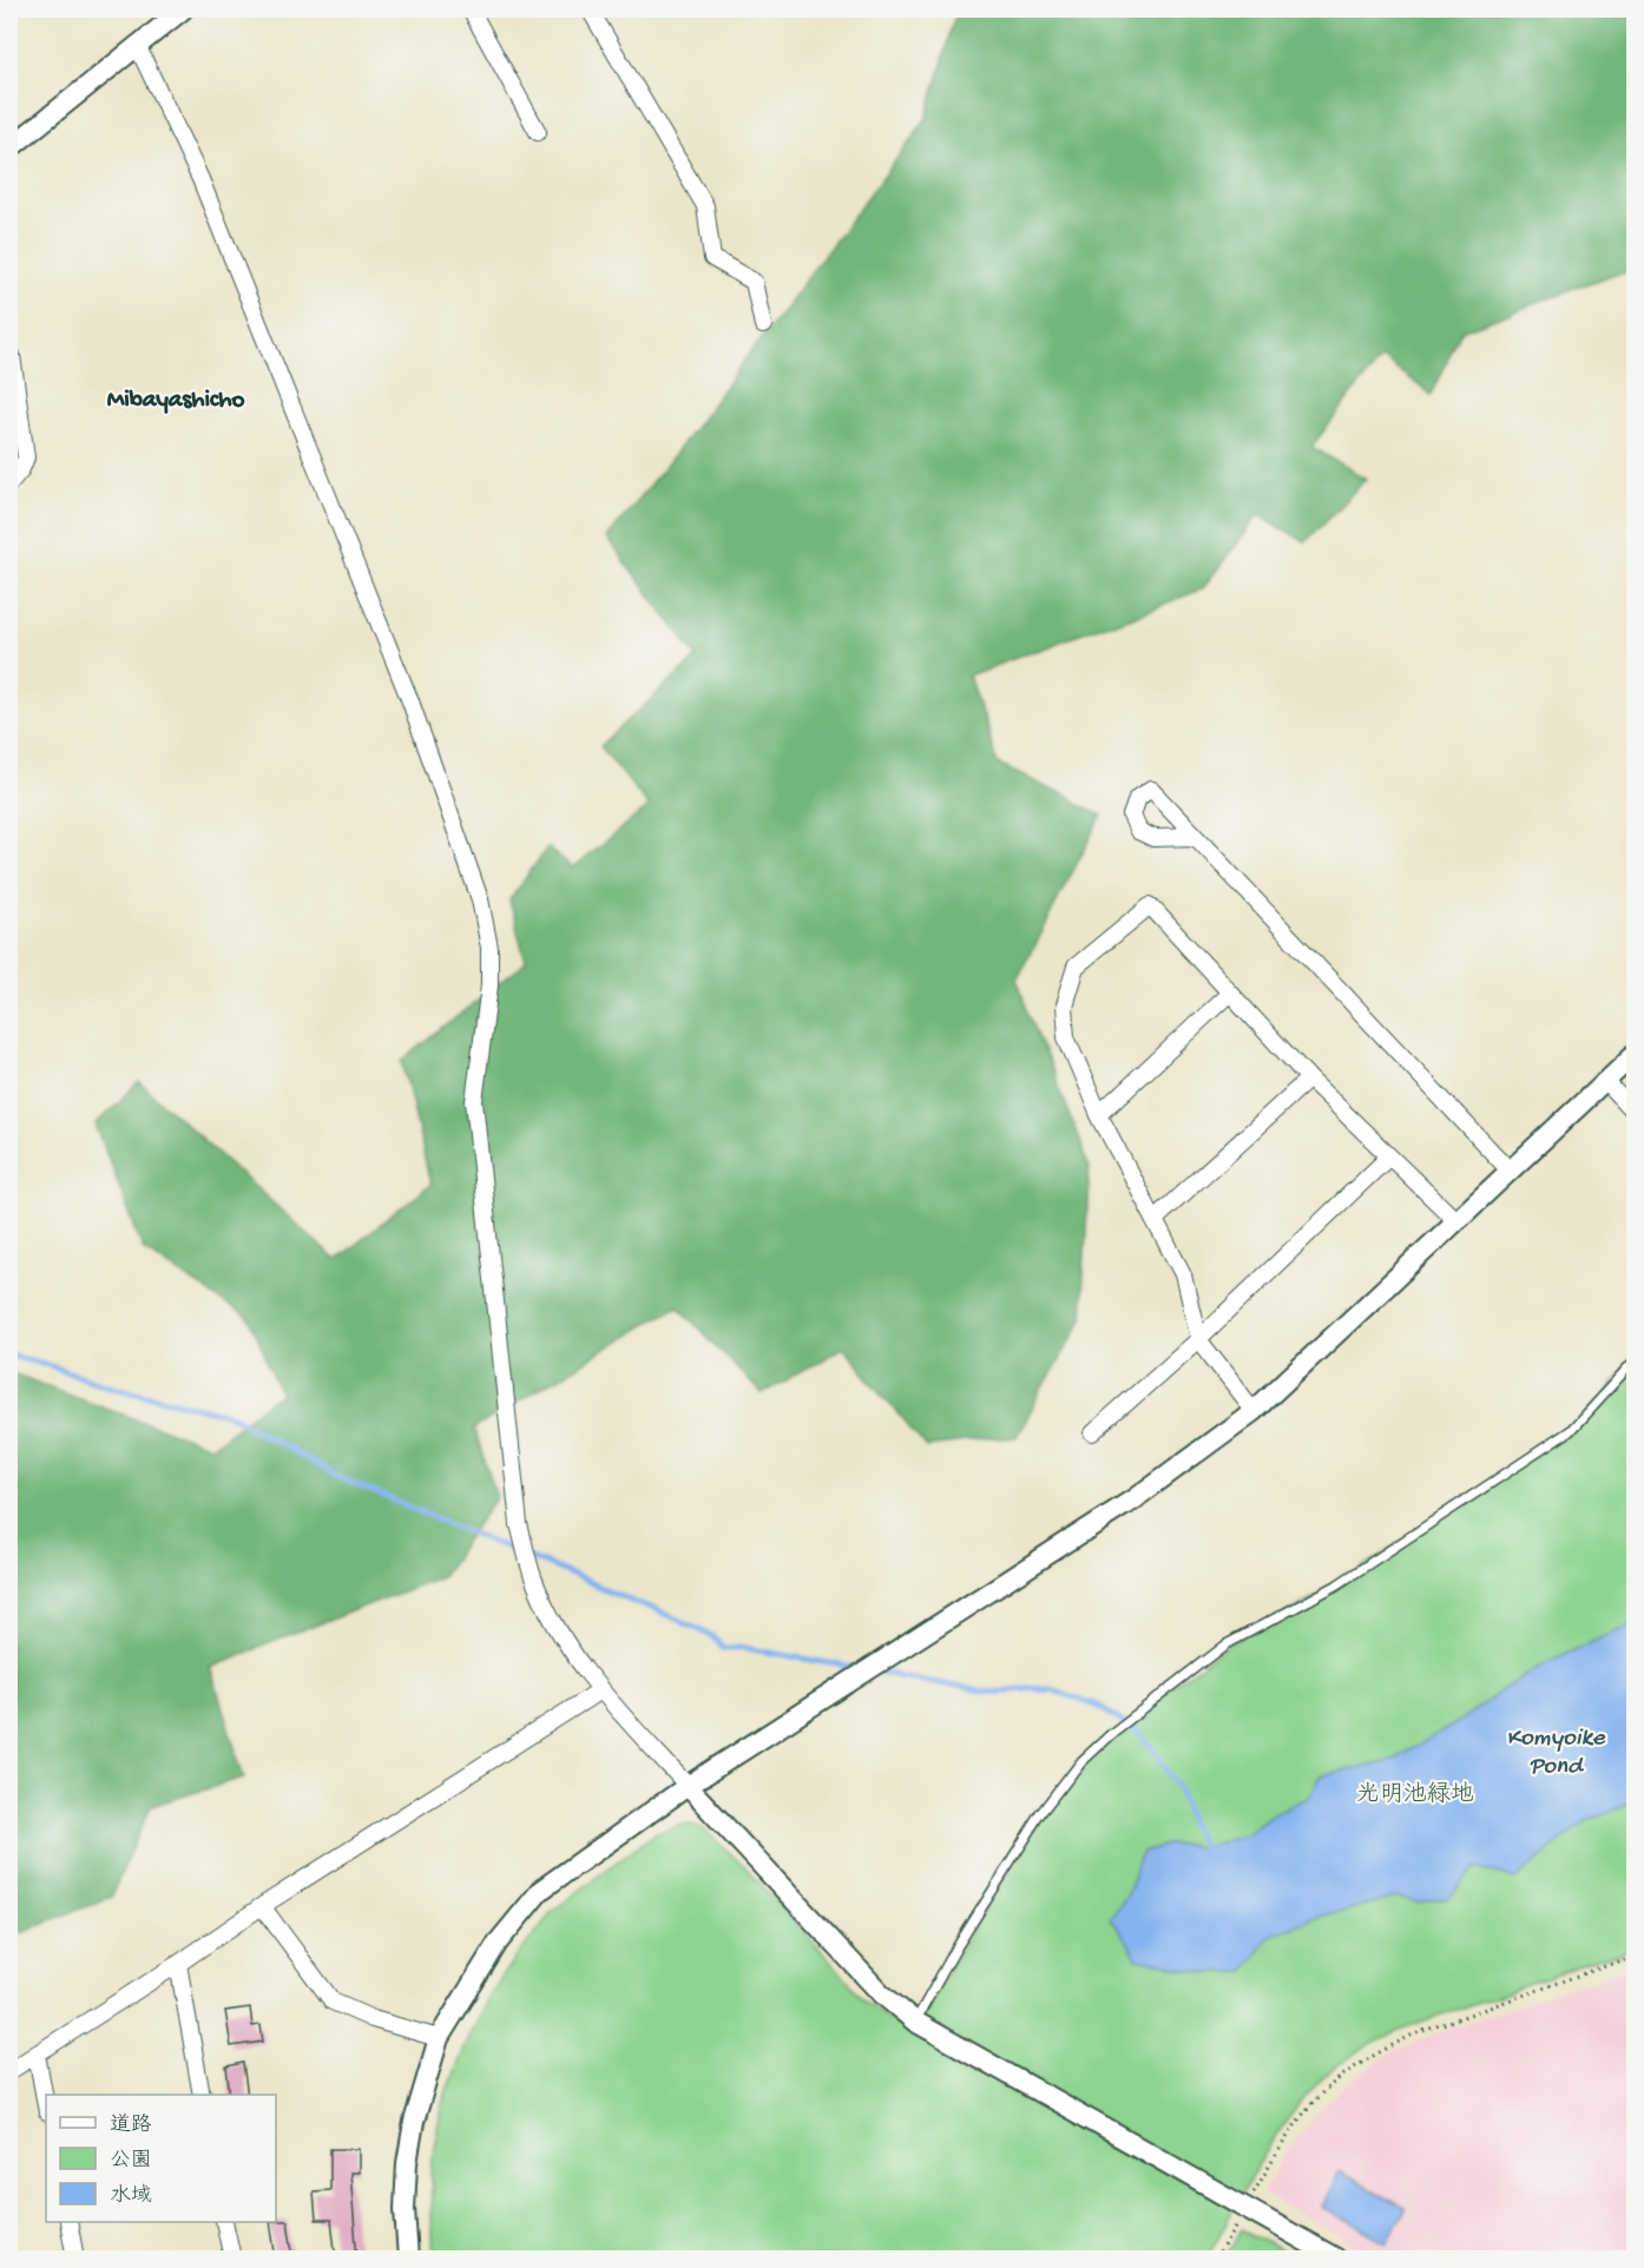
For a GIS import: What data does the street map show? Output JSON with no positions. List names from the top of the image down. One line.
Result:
{"districts":["Mibayashicho"],"water":["Komyoike Pond"],"parks":["光明池緑地"],"legend":["道路","公園","水域"]}
